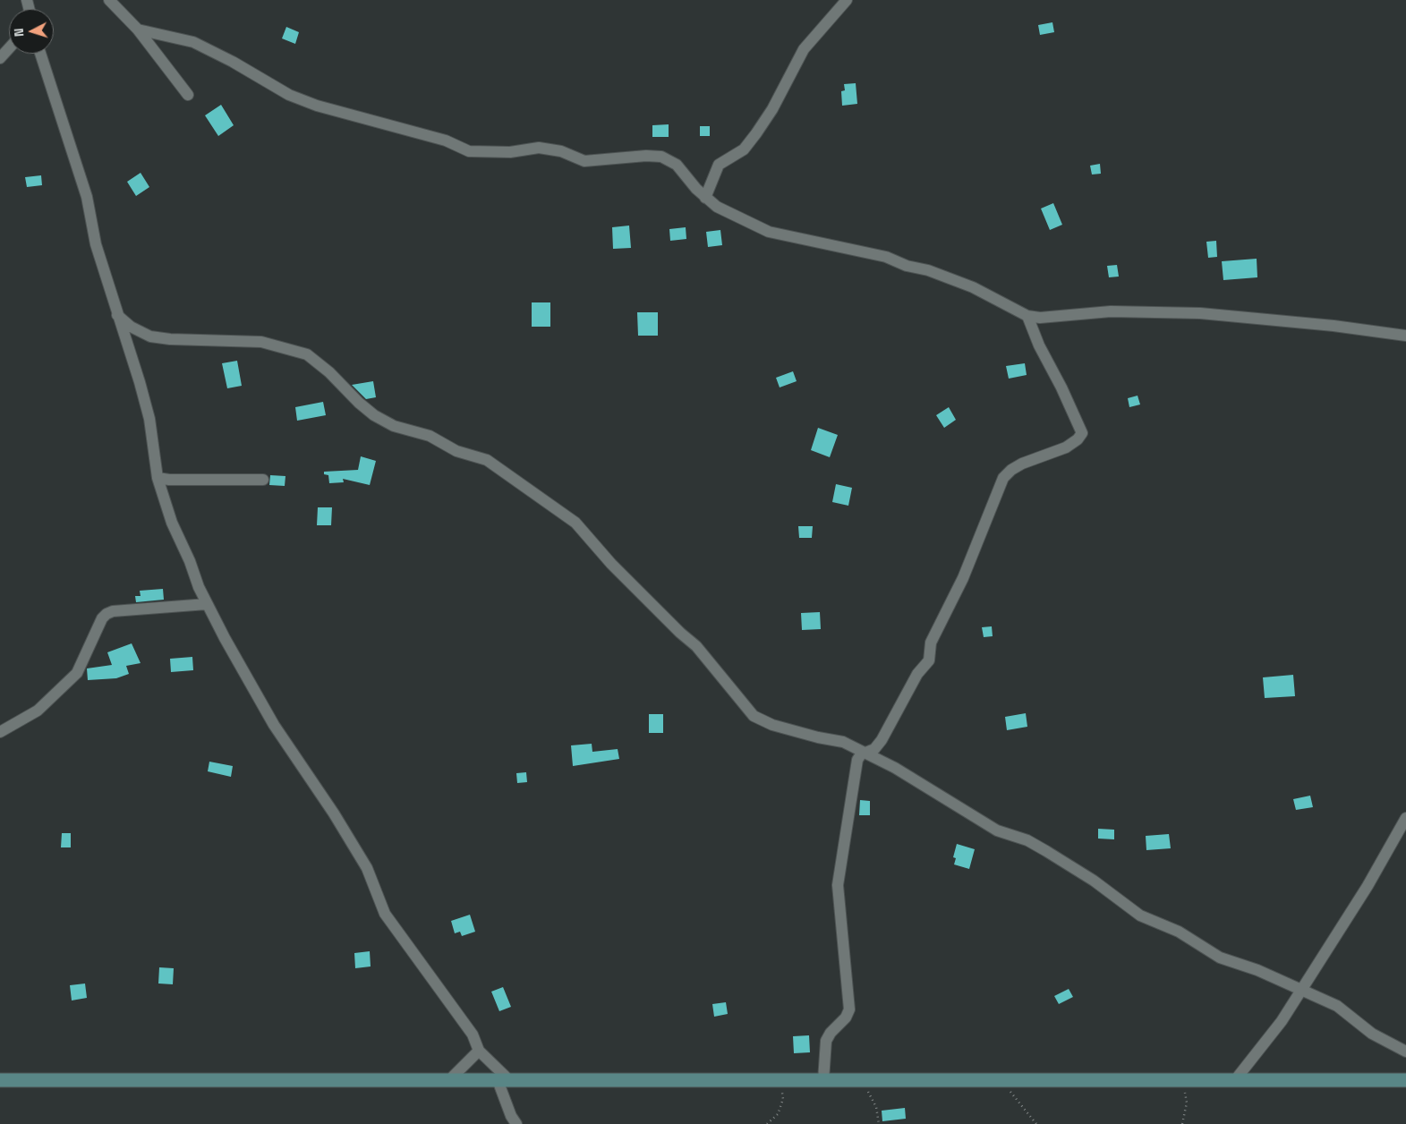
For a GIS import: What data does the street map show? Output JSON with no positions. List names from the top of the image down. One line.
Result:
{"north":"left"}
